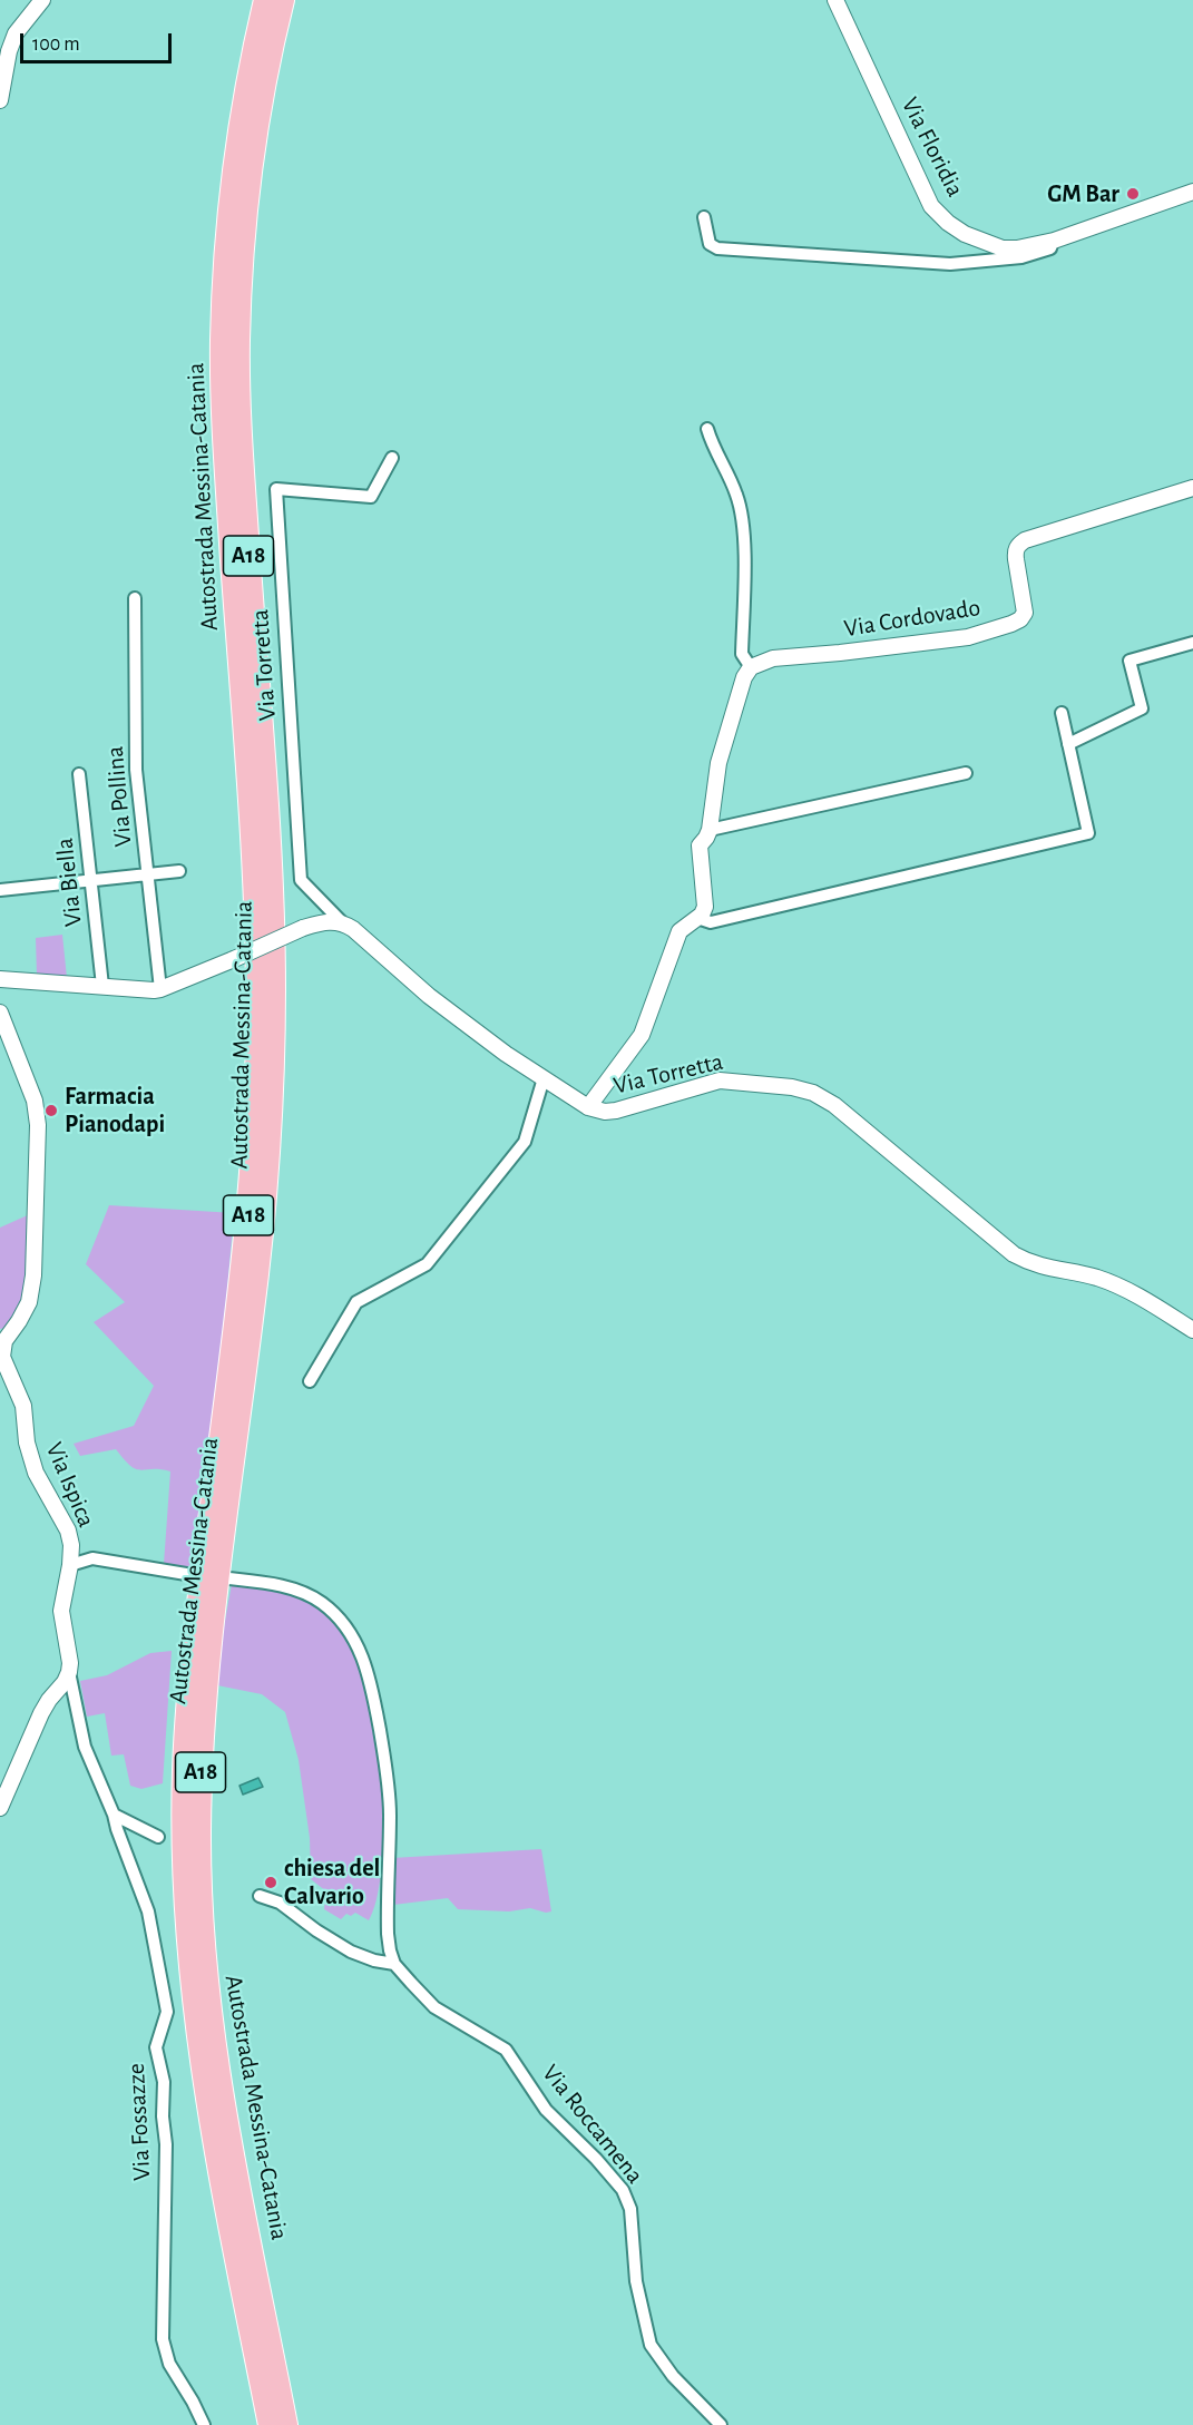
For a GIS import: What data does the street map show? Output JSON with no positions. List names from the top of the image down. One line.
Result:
{"streets":{"highway":["Autostrada Messina-Catania","A18"],"street":["Via Floridia","Via Cordovado","Via Torretta","Via Pollina","Via Biella","Via Ispica","Via Fossazze","Via Roccamena"]},"crossings":[["Via Ispica","Via Fossazze"]],"places":["GM Bar","Farmacia Pianodapi","chiesa del Calvario"],"scale_bar":"100 m"}
